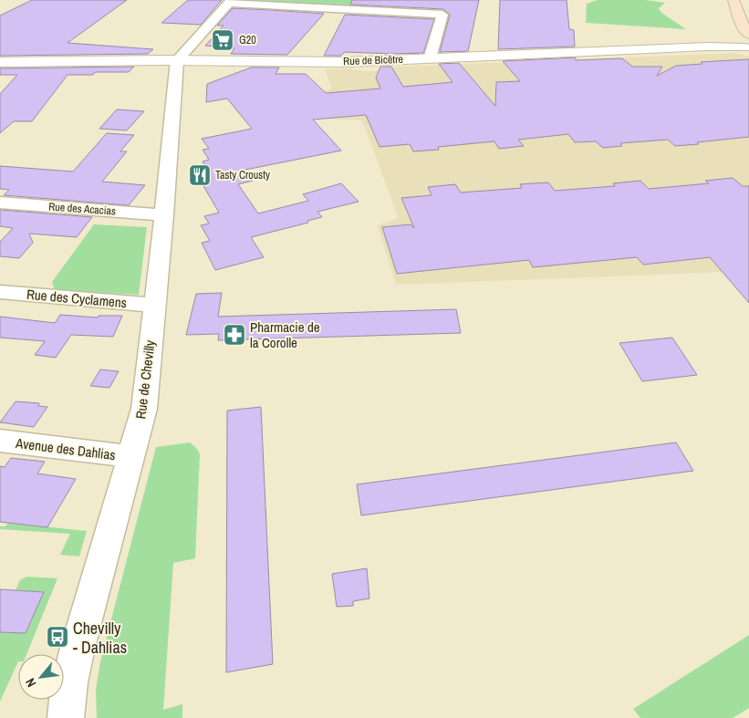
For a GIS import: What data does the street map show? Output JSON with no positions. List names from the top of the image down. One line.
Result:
{"streets":{"street":["Rue de Bicêtre","Rue des Acacias","Rue des Cyclamens","Rue de Chevilly","Avenue des Dahlias"]},"crossings":[["Rue de Bicêtre","Rue de Chevilly"],["Rue des Acacias","Rue de Chevilly"],["Rue des Cyclamens","Rue de Chevilly"],["Rue de Chevilly","Avenue des Dahlias"]],"places":{"supermarket":["G20"],"restaurant":["Tasty Crousty"],"pharmacy":["Pharmacie de la Corolle"],"bus stop":["Chevilly - Dahlias"]},"north":"bottom left"}
